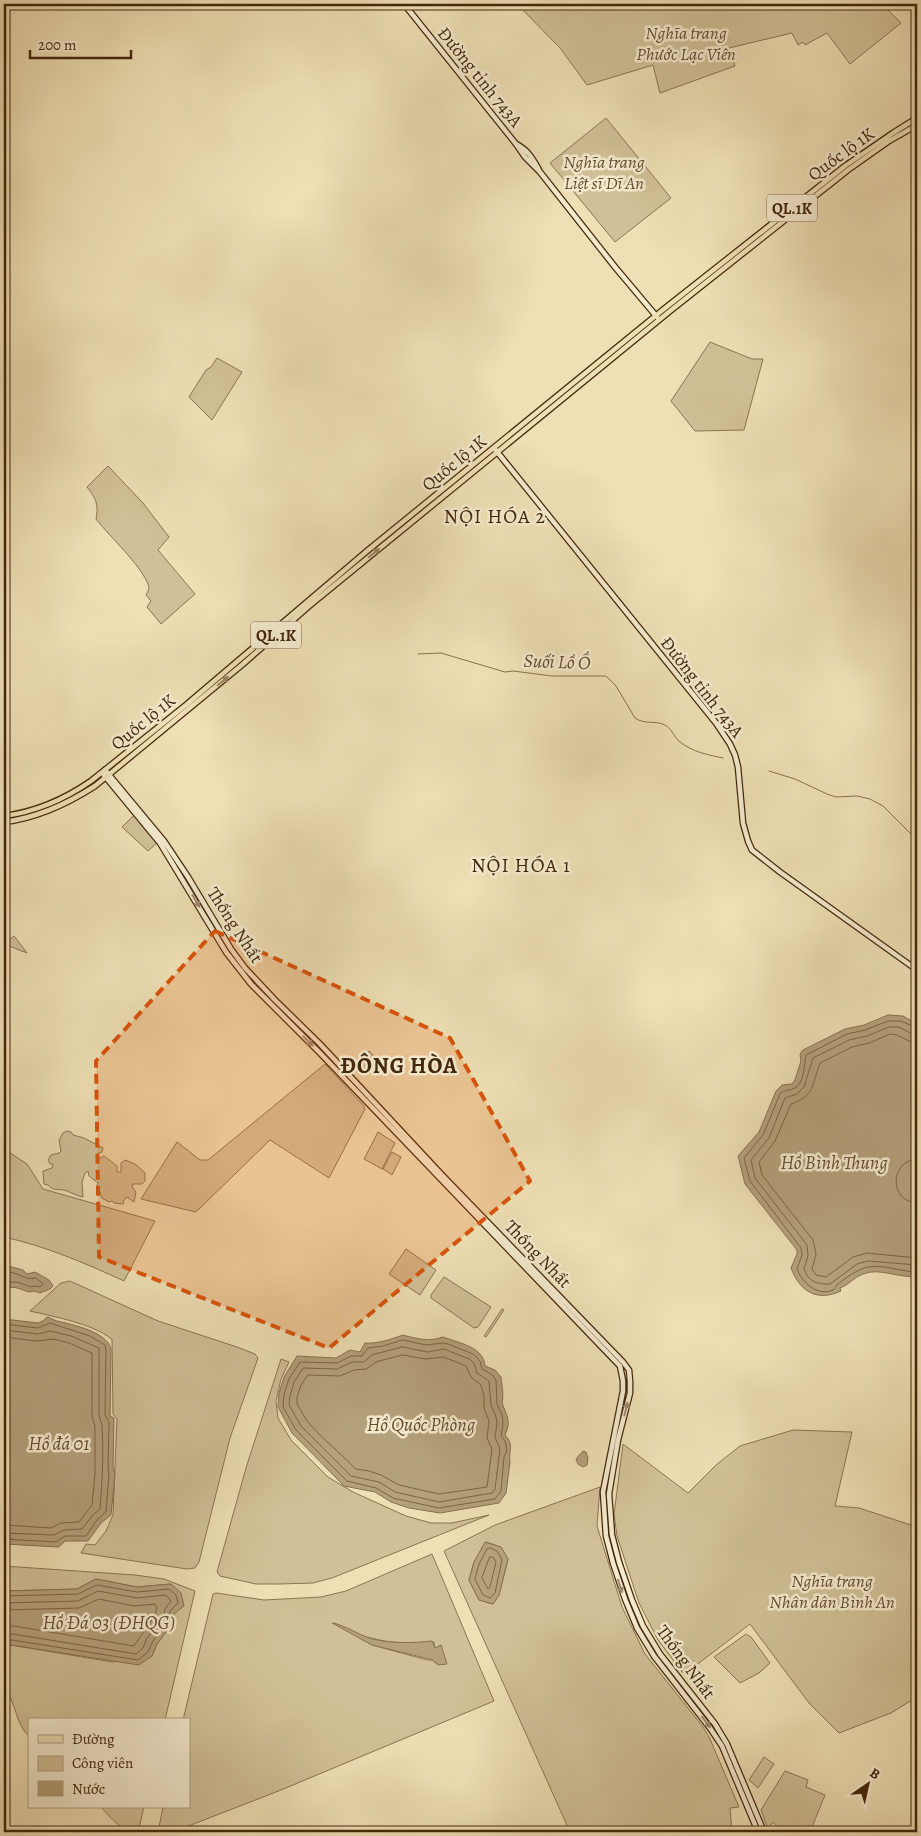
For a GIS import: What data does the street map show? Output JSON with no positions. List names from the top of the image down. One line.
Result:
{"streets":{"main road":["Đường tỉnh 743A","Quốc lộ 1K","QL.1K","Thống Nhất"]},"crossings":[["Đường tỉnh 743A","Quốc lộ 1K"],["Quốc lộ 1K","Thống Nhất"]],"districts":["NỘI HÓA 2","NỘI HÓA 1","ĐÔNG HÒA"],"water":["Suối Lồ Ồ","Hồ Bình Thung","Hồ Quốc Phòng","Hồ đá 01","Hồ Đá 03 (ĐHQG)"],"parks":["Nghĩa trang Phước Lạc Viên","Nghĩa trang Liệt sĩ Dĩ An","Nghĩa trang Nhân dân Bình An"],"legend":["Đường","Công viên","Nước"],"scale_bar":"200 m","north":"top right"}
